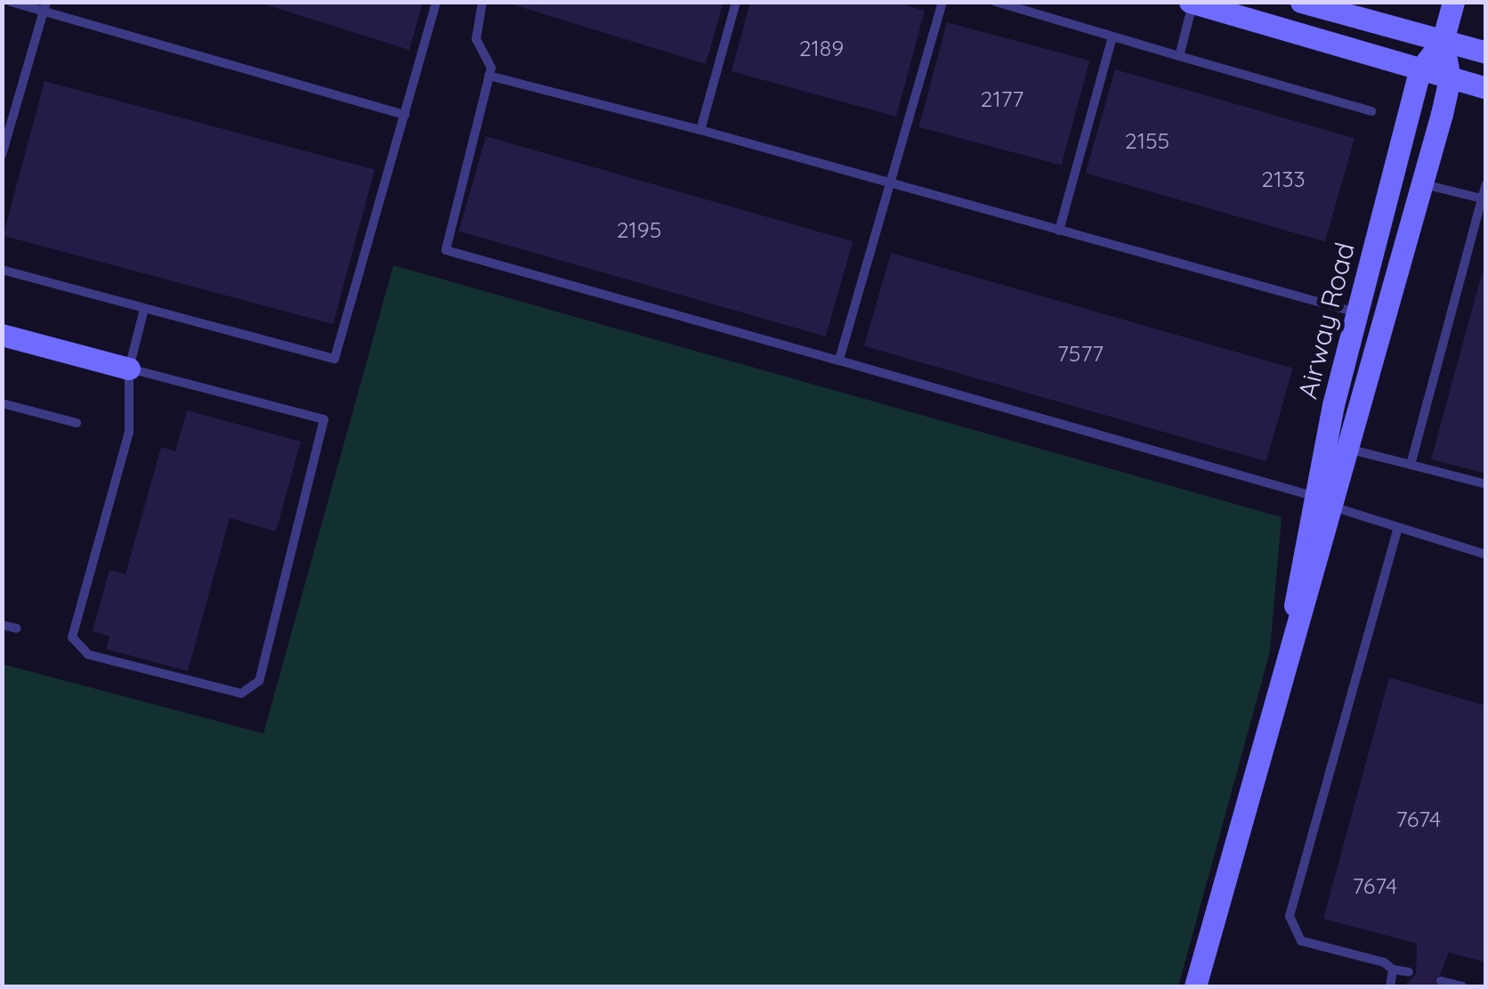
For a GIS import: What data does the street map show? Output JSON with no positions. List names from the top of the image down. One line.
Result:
{"streets":{"street":["Airway Road"]},"house_numbers":["2189","2177","2155","2133","2195","7577","7674","7674"]}
